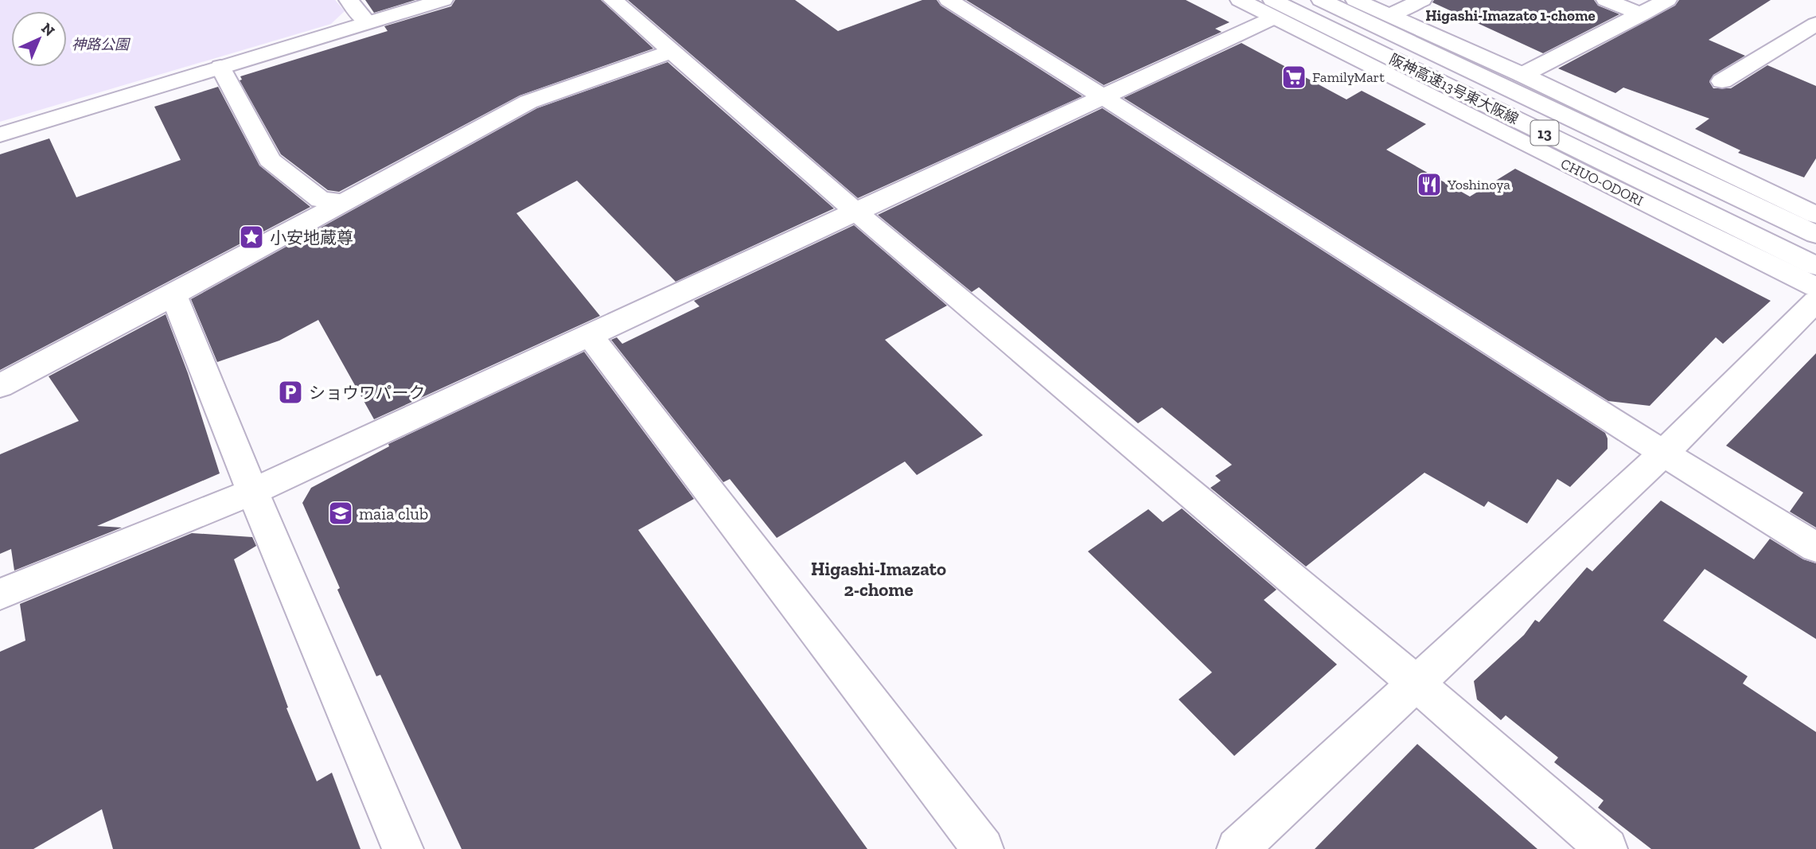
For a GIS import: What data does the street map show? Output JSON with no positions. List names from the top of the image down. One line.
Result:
{"streets":{"main road":["阪神高速13号東大阪線","13","CHUO-ODORI"]},"crossings":[["阪神高速13号東大阪線","CHUO-ODORI"]],"districts":["Higashi-Imazato 1-chome","Higashi-Imazato 2-chome"],"parks":["神路公園"],"places":{"supermarket":["FamilyMart"],"restaurant":["Yoshinoya"],"place":["小安地蔵尊"],"parking":["ショウワパーク"],"school or university":["maia club"]},"north":"top right"}
